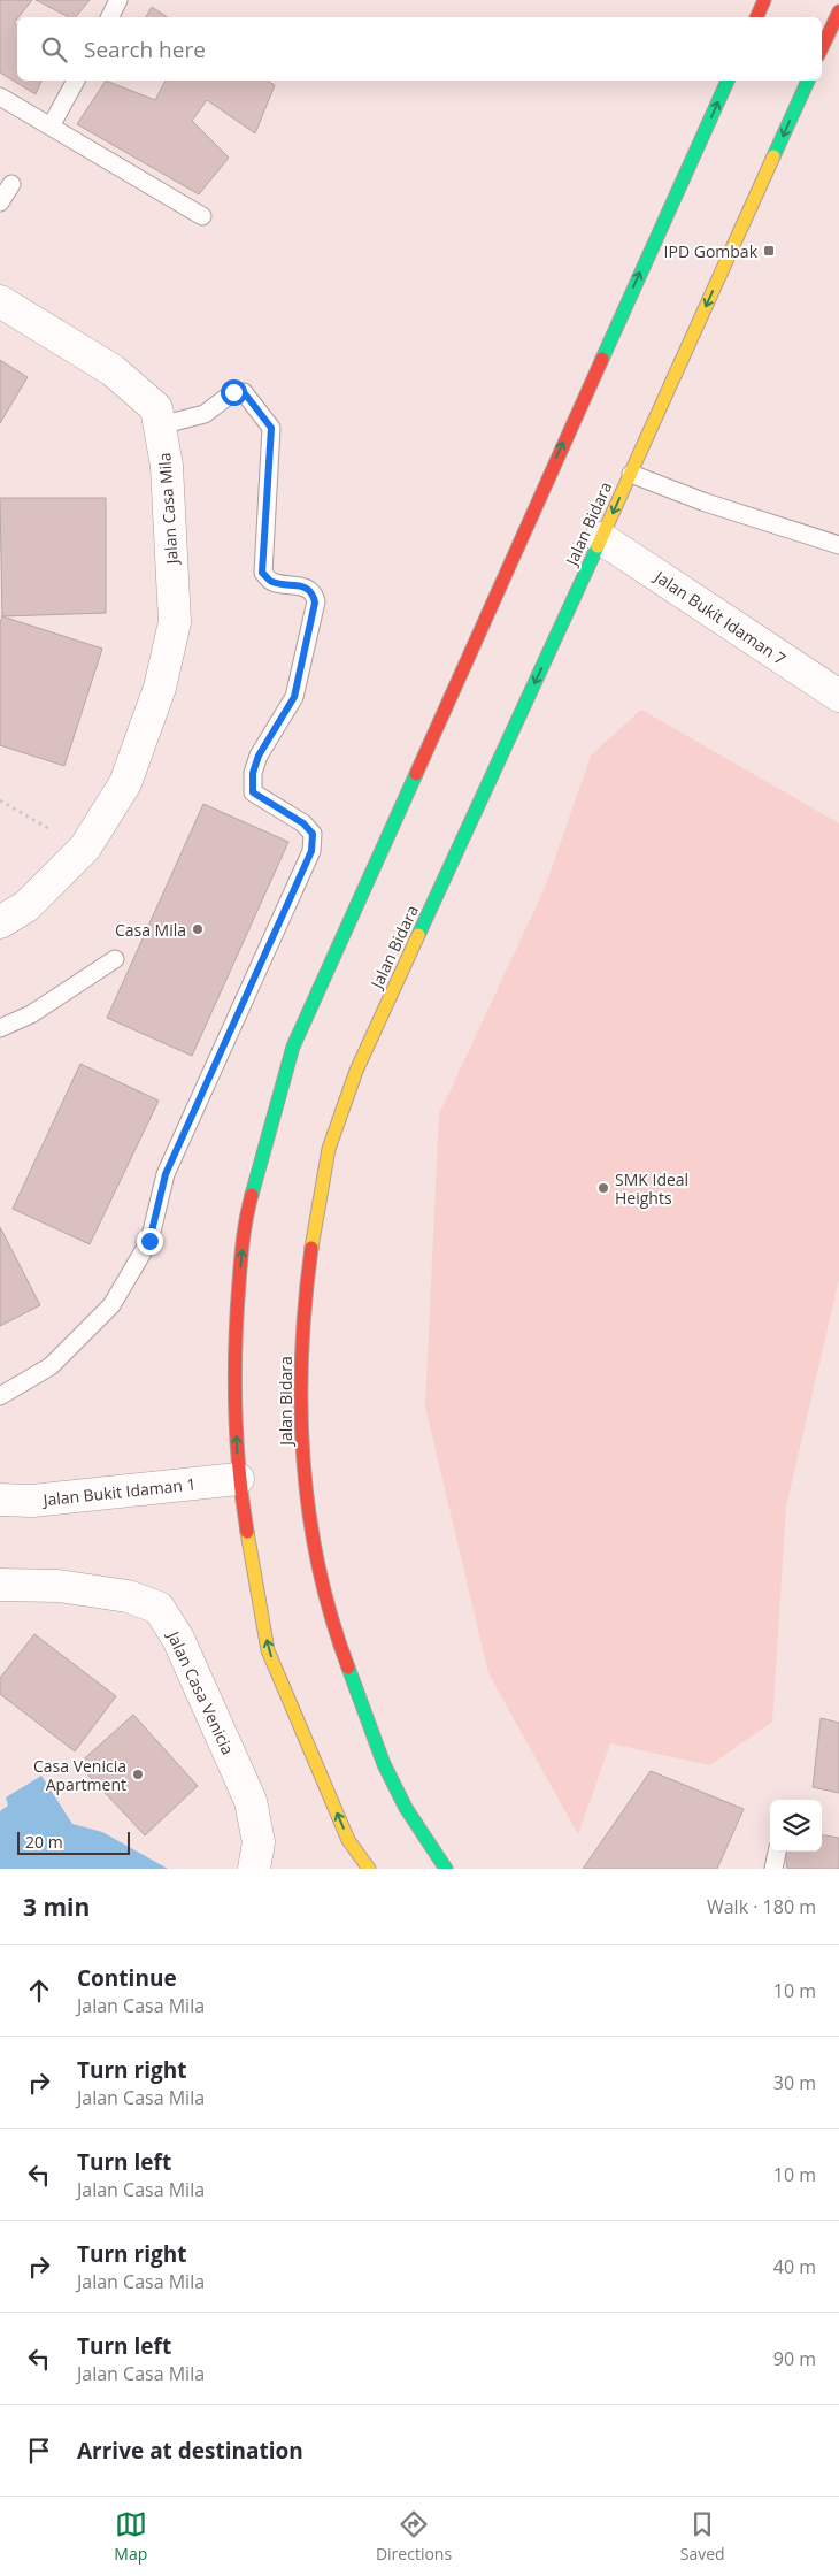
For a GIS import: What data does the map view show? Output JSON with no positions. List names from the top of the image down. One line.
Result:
{"streets":{"main road":["Jalan Bidara"],"street":["Jalan Casa Mila","Jalan Bukit Idaman 7","Jalan Bukit Idaman 1","Jalan Casa Venicia"]},"crossings":[["Jalan Bidara","Jalan Bukit Idaman 7"]],"places":{"transit":["IPD Gombak"],"other":["Casa Mila","SMK Ideal Heights","Casa Venicia Apartment"]},"scale_bar":"20 m","page":{"search":"Search here","scale":"20 m","heading":["3 min","Walk · 180 m"],"list":[["Continue","Jalan Casa Mila","10 m"],["Turn right","Jalan Casa Mila","30 m"],["Turn left","Jalan Casa Mila","10 m"],["Turn right","Jalan Casa Mila","40 m"],["Turn left","Jalan Casa Mila","90 m"],"Arrive at destination"],"nav":["Map","Directions","Saved"]}}
